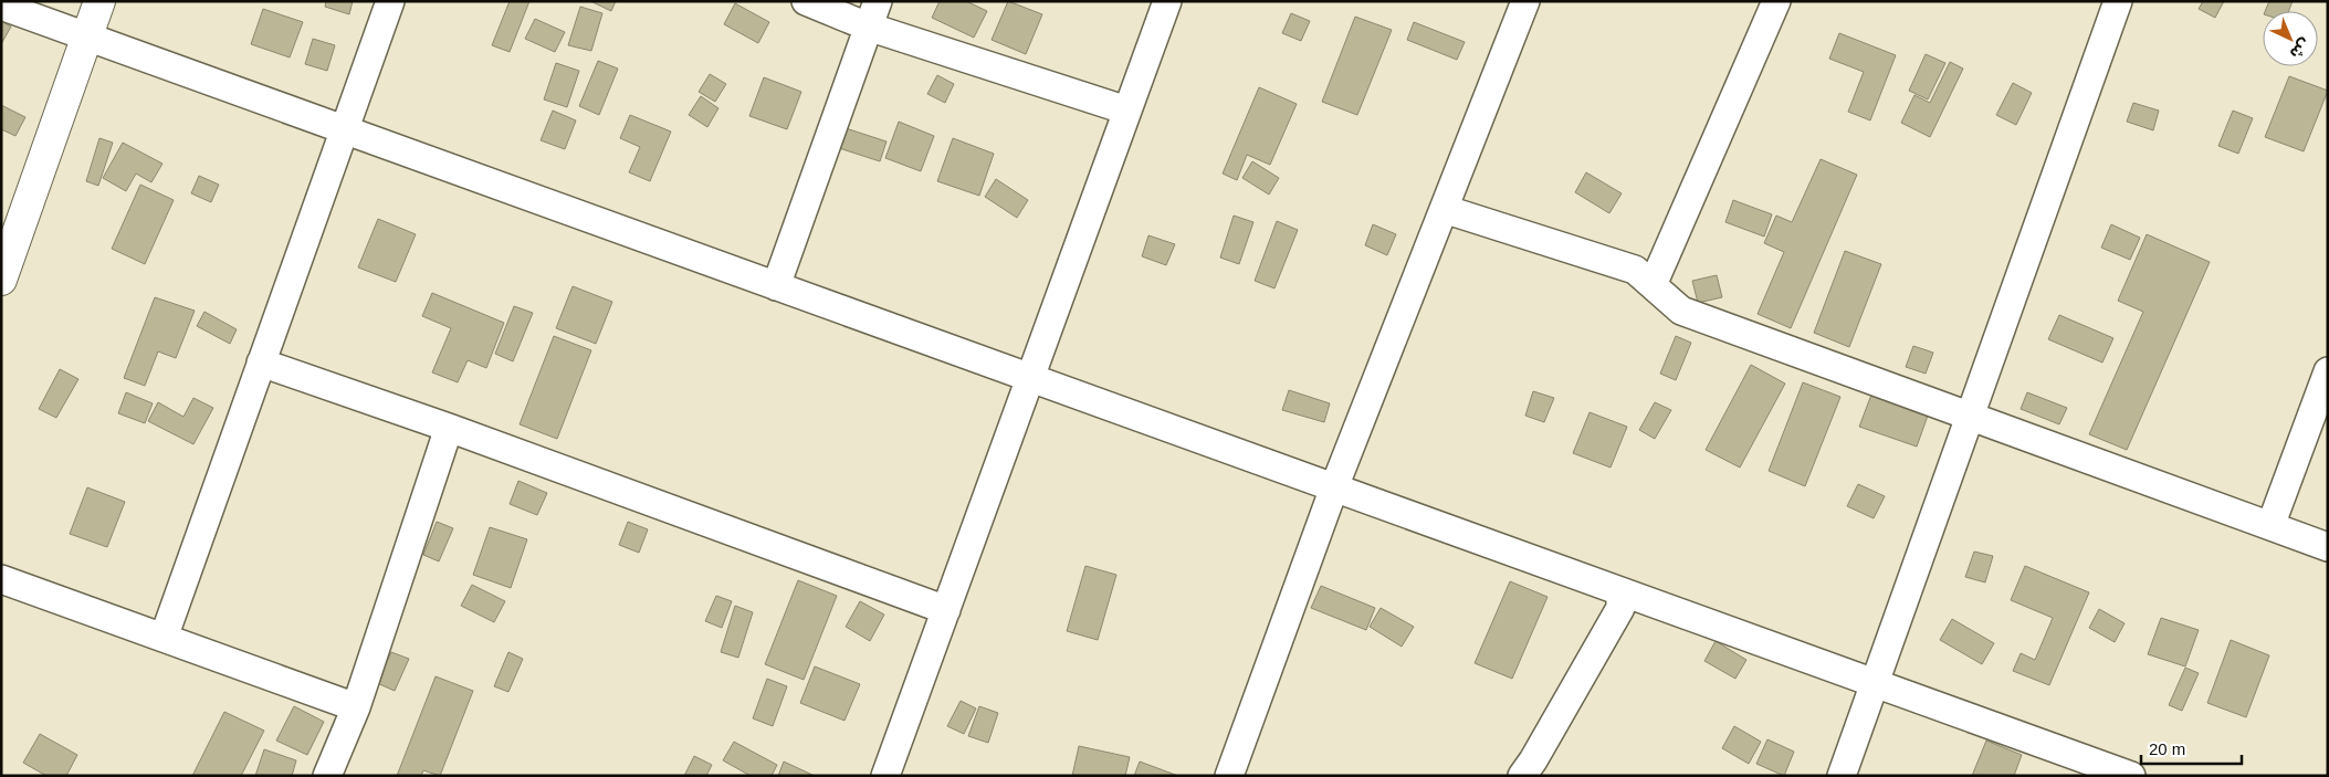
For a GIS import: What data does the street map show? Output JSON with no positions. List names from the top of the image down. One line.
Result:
{"scale_bar":"20 m","north":"bottom right"}
